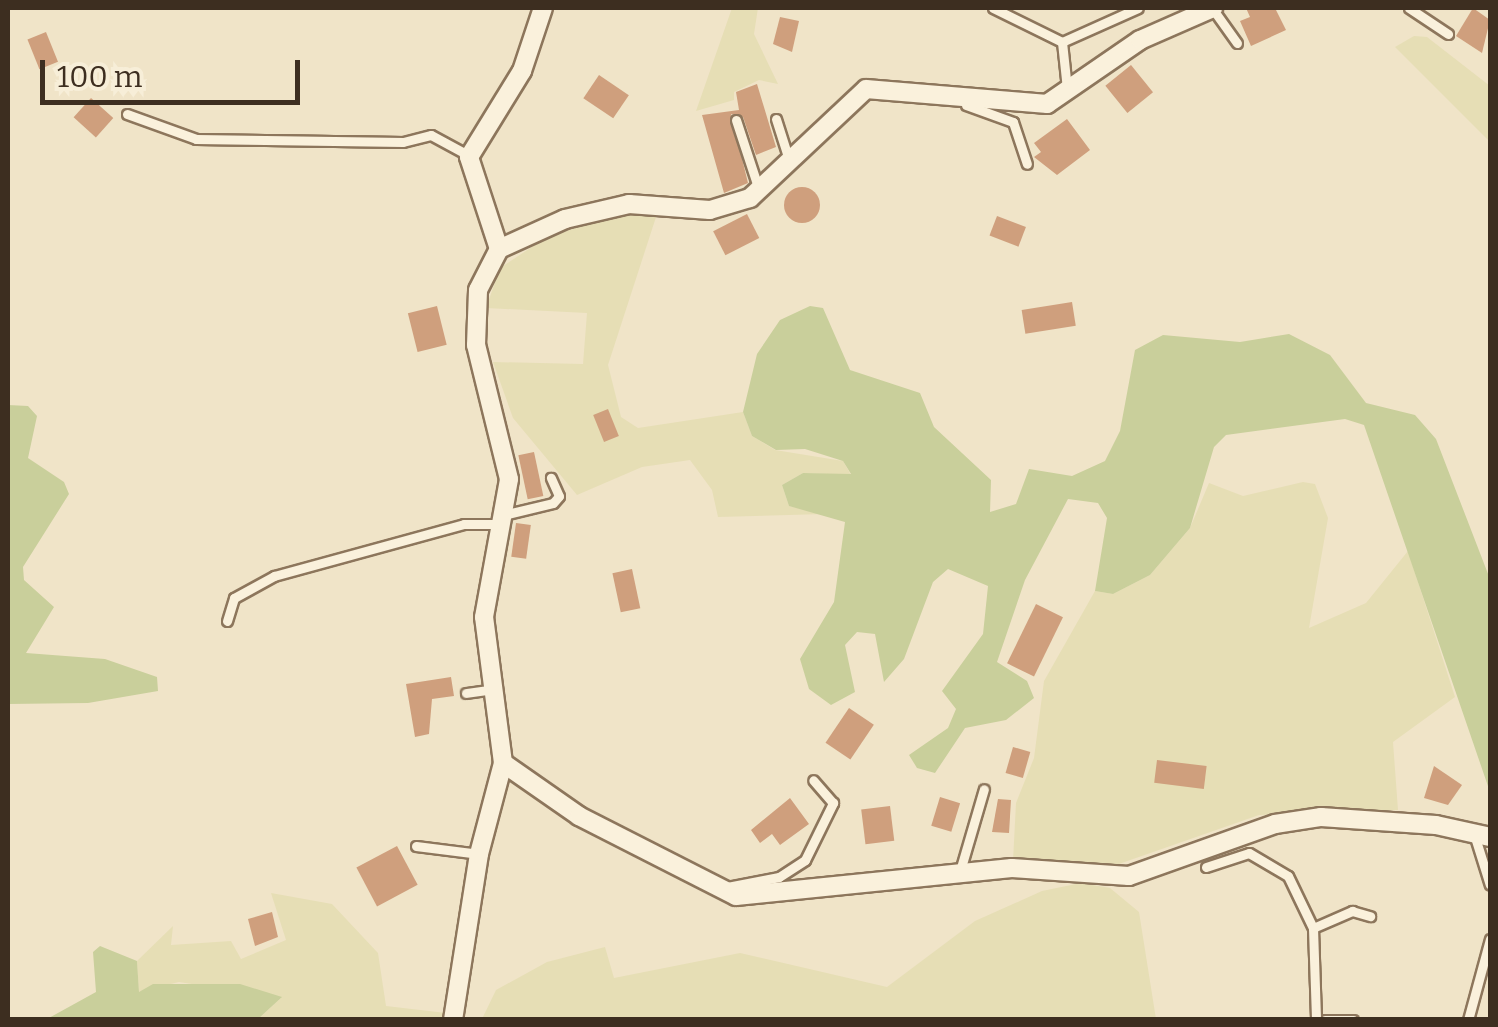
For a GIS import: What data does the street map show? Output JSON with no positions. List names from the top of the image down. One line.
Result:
{"scale_bar":"100 m"}
